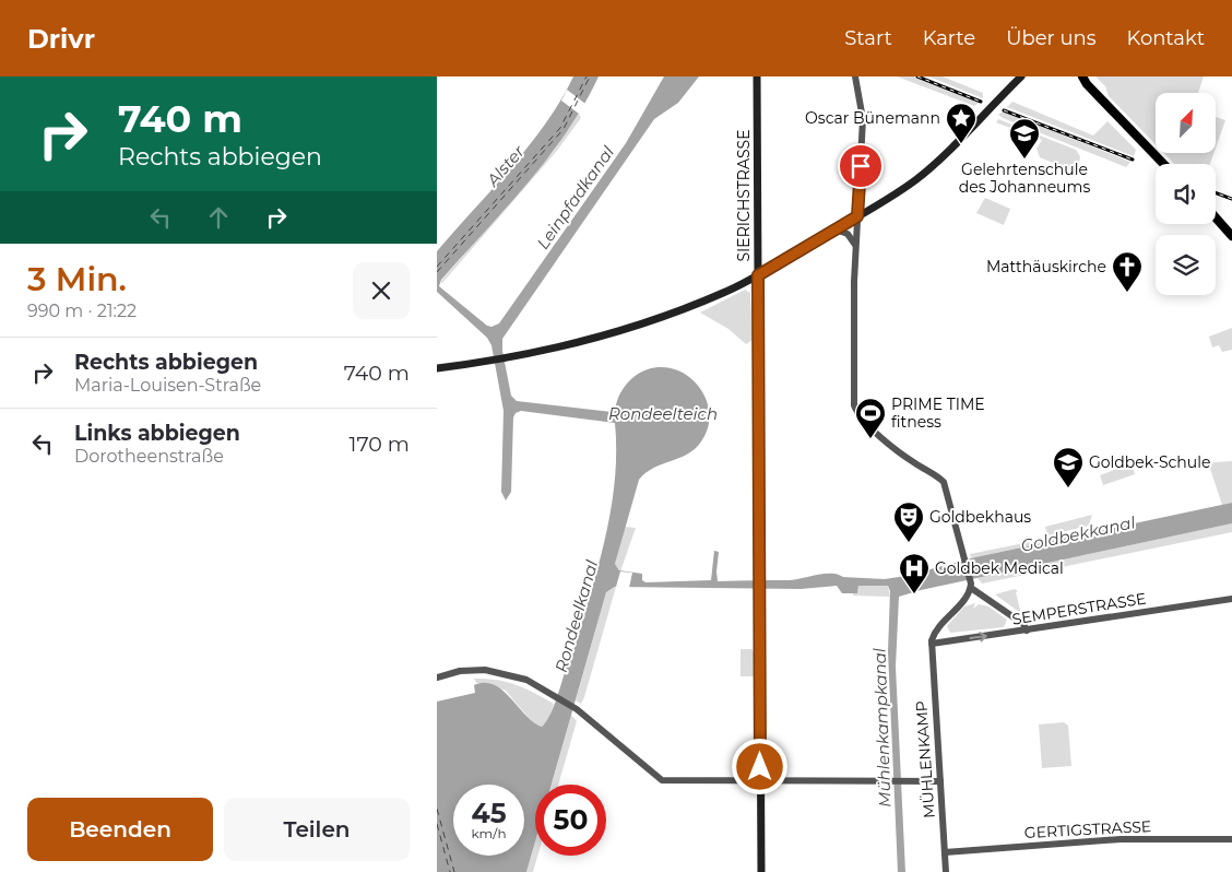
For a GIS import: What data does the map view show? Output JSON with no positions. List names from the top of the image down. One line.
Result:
{"streets":{"main road":["SIERICHSTRASSE"],"street":["SEMPERSTRASSE","MÜHLENKAMP","GERTIGSTRASSE"]},"crossings":[["SEMPERSTRASSE","MÜHLENKAMP"],["MÜHLENKAMP","GERTIGSTRASSE"]],"water":["Alster","Leinpfadkanal","Rondeelteich","Goldbekkanal","Rondeelkanal","Mühlenkampkanal"],"places":{"place":["Oscar Bünemann"],"school or university":["Gelehrtenschule des Johanneums","Goldbek-Schule"],"church":["Matthäuskirche"],"sports":["PRIME TIME fitness"],"theatre":["Goldbekhaus"],"hospital":["Goldbek Medical"]},"north":"top right","page":{"header":"Drivr","nav":["Start","Karte","Über uns","Kontakt"],"turn":["740 m","Rechts abbiegen"],"heading":["3 Min.","990 m · 21:22"],"list":[{"name":"Rechts abbiegen","note":"Maria-Louisen-Straße","value":"740 m"},{"name":"Links abbiegen","note":"Dorotheenstraße","value":"170 m"}],"speed":"45 km/h","limit":"50","buttons":["Beenden","Teilen"]}}
